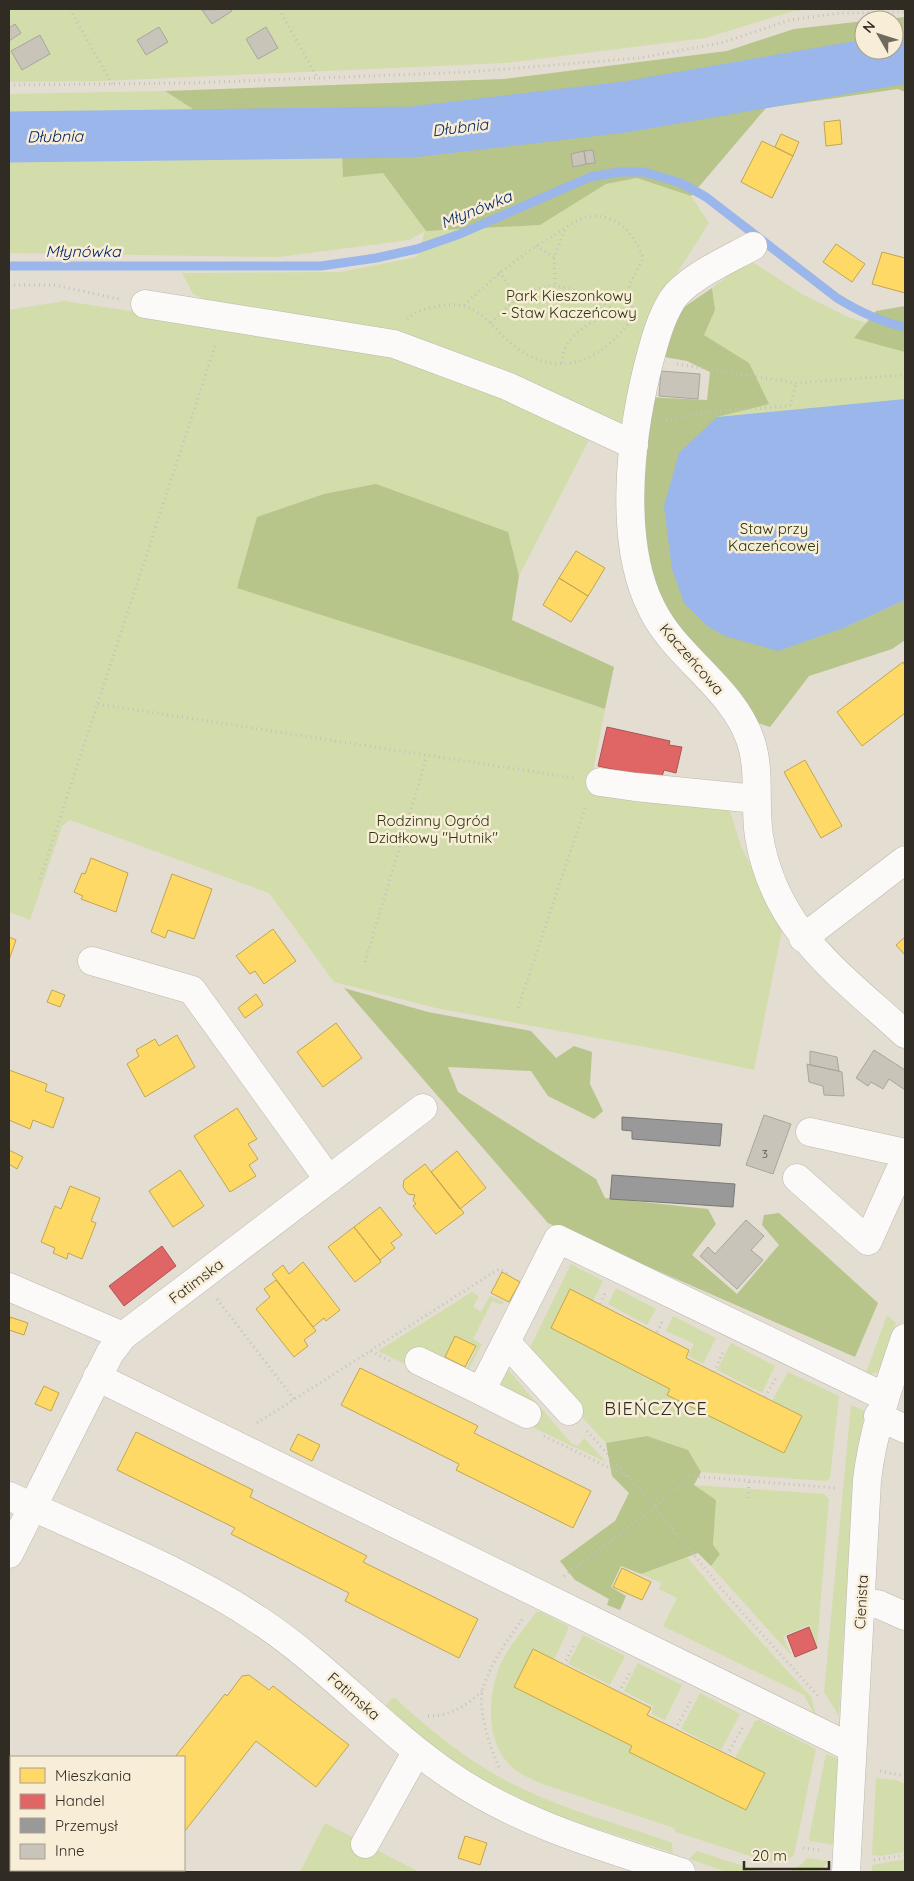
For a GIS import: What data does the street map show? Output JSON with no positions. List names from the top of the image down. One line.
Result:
{"streets":{"street":["Kaczeńcowa","Fatimska","Cienista"]},"districts":["BIEŃCZYCE"],"water":["Dłubnia","Młynówka"],"parks":["Park Kieszonkowy - Staw Kaczeńcowy","Staw przy Kaczeńcowej","Rodzinny Ogród Działkowy \"Hutnik\""],"house_numbers":["3"],"legend":["Mieszkania","Handel","Przemysł","Inne"],"scale_bar":"20 m","north":"top left"}
